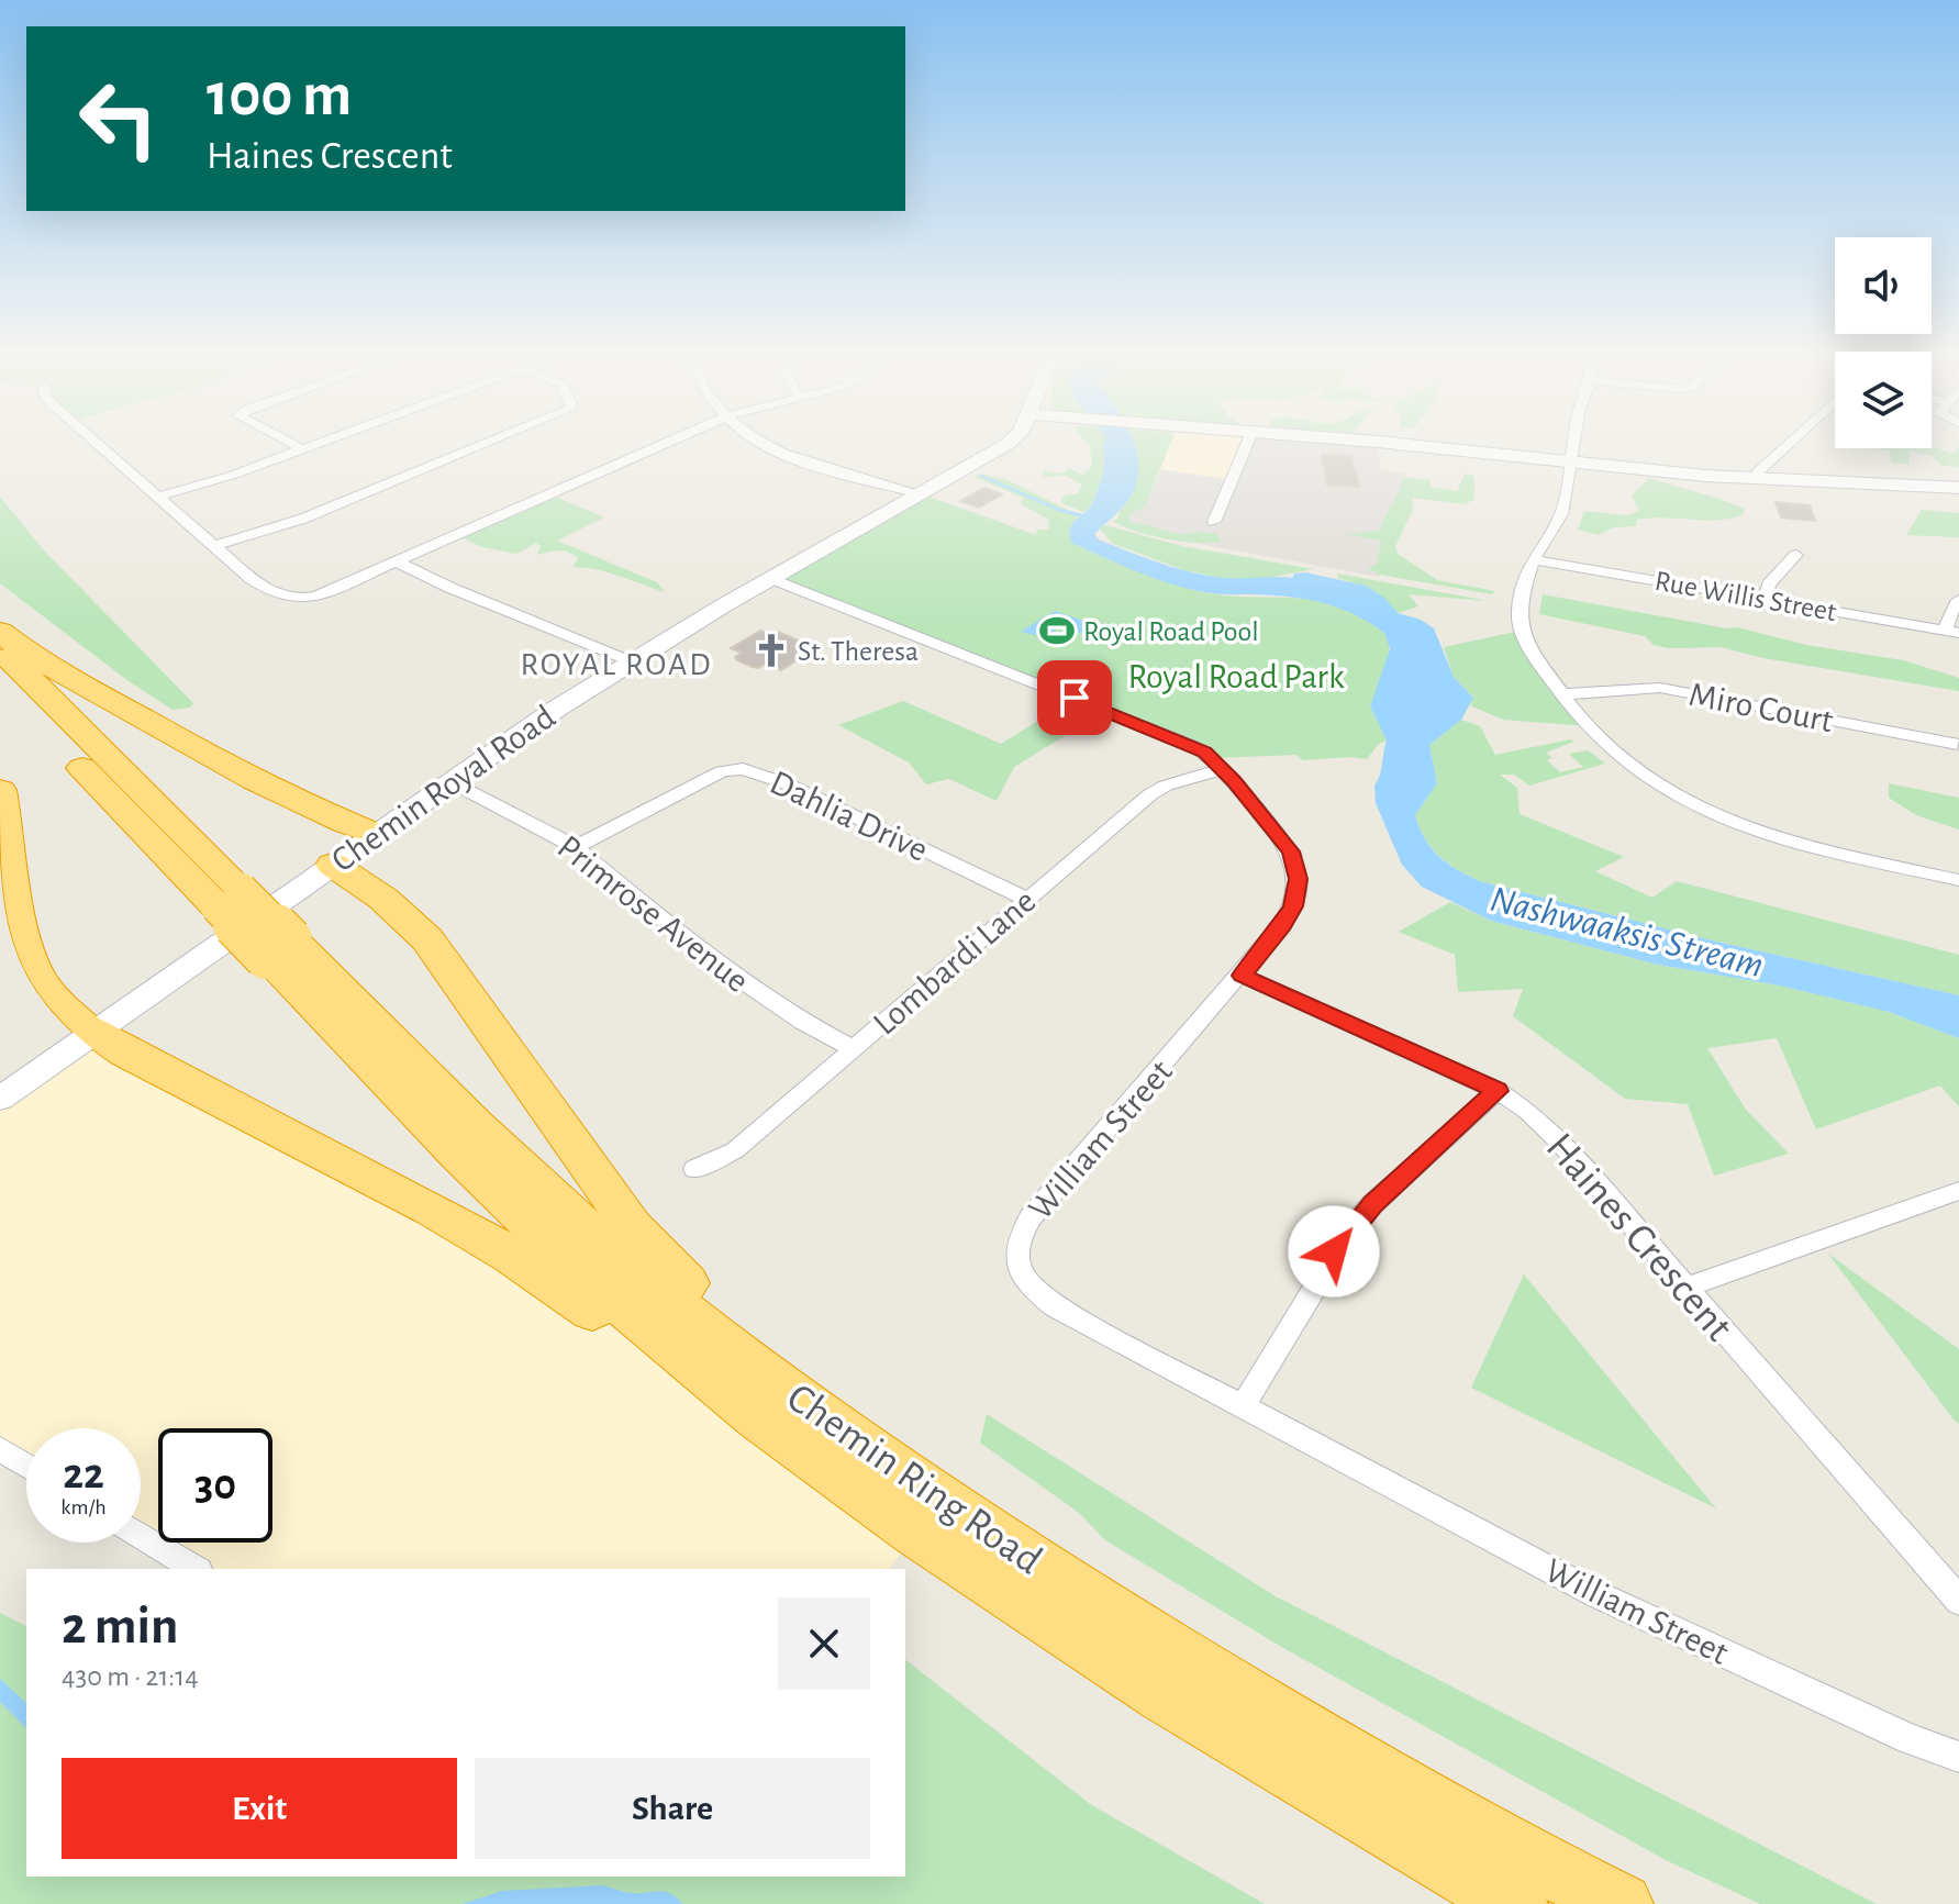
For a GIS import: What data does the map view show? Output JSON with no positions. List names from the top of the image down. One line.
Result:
{"streets":{"highway":["Chemin Ring Road"],"main road":["Chemin Royal Road"],"street":["Rue Willis Street","Miro Court","Dahlia Drive","Primrose Avenue","Lombardi Lane","William Street","Haines Crescent"]},"crossings":[["Chemin Royal Road","Primrose Avenue"],["Chemin Royal Road","William Street"],["Dahlia Drive","Primrose Avenue"],["Dahlia Drive","Lombardi Lane"],["Primrose Avenue","Lombardi Lane"],["Lombardi Lane","William Street"],["William Street","Haines Crescent"]],"districts":["ROYAL ROAD"],"water":["Nashwaaksis Stream"],"parks":["Royal Road Park"],"places":{"sports":["Royal Road Pool"],"church":["St. Theresa"]},"page":{"turn":["100 m","Haines Crescent"],"speed":"22 km/h","limit":"30","heading":["2 min","430 m · 21:14"],"buttons":["Exit","Share"]}}
